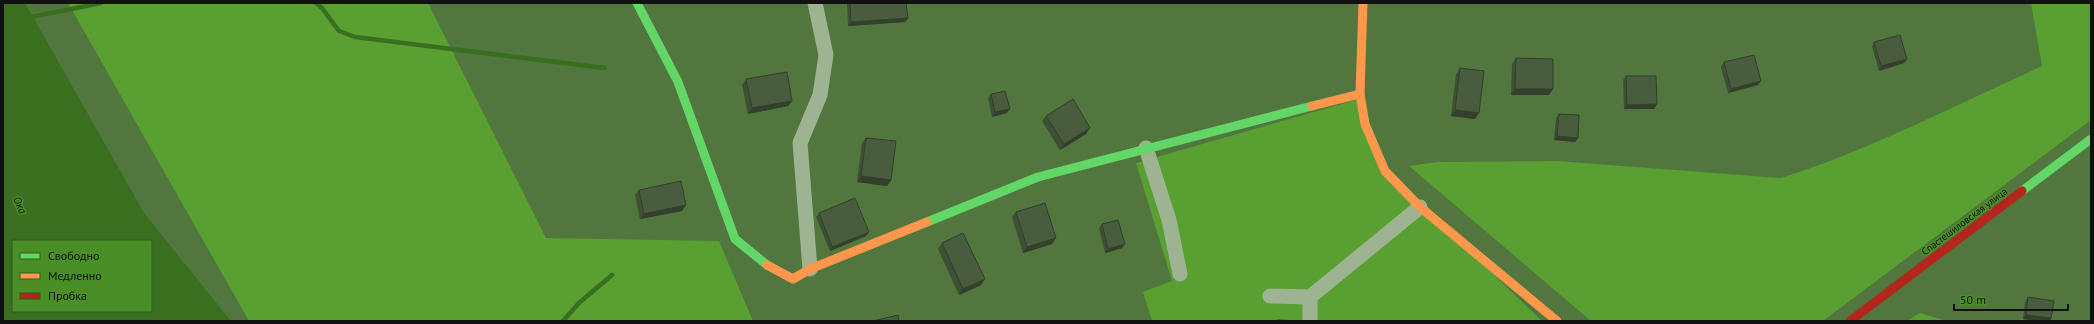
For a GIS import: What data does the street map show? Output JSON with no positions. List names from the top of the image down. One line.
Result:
{"streets":{"street":["Спастешиловская улица"]},"water":["Ока"],"legend":["Свободно","Медленно","Пробка"],"scale_bar":"50 m"}
